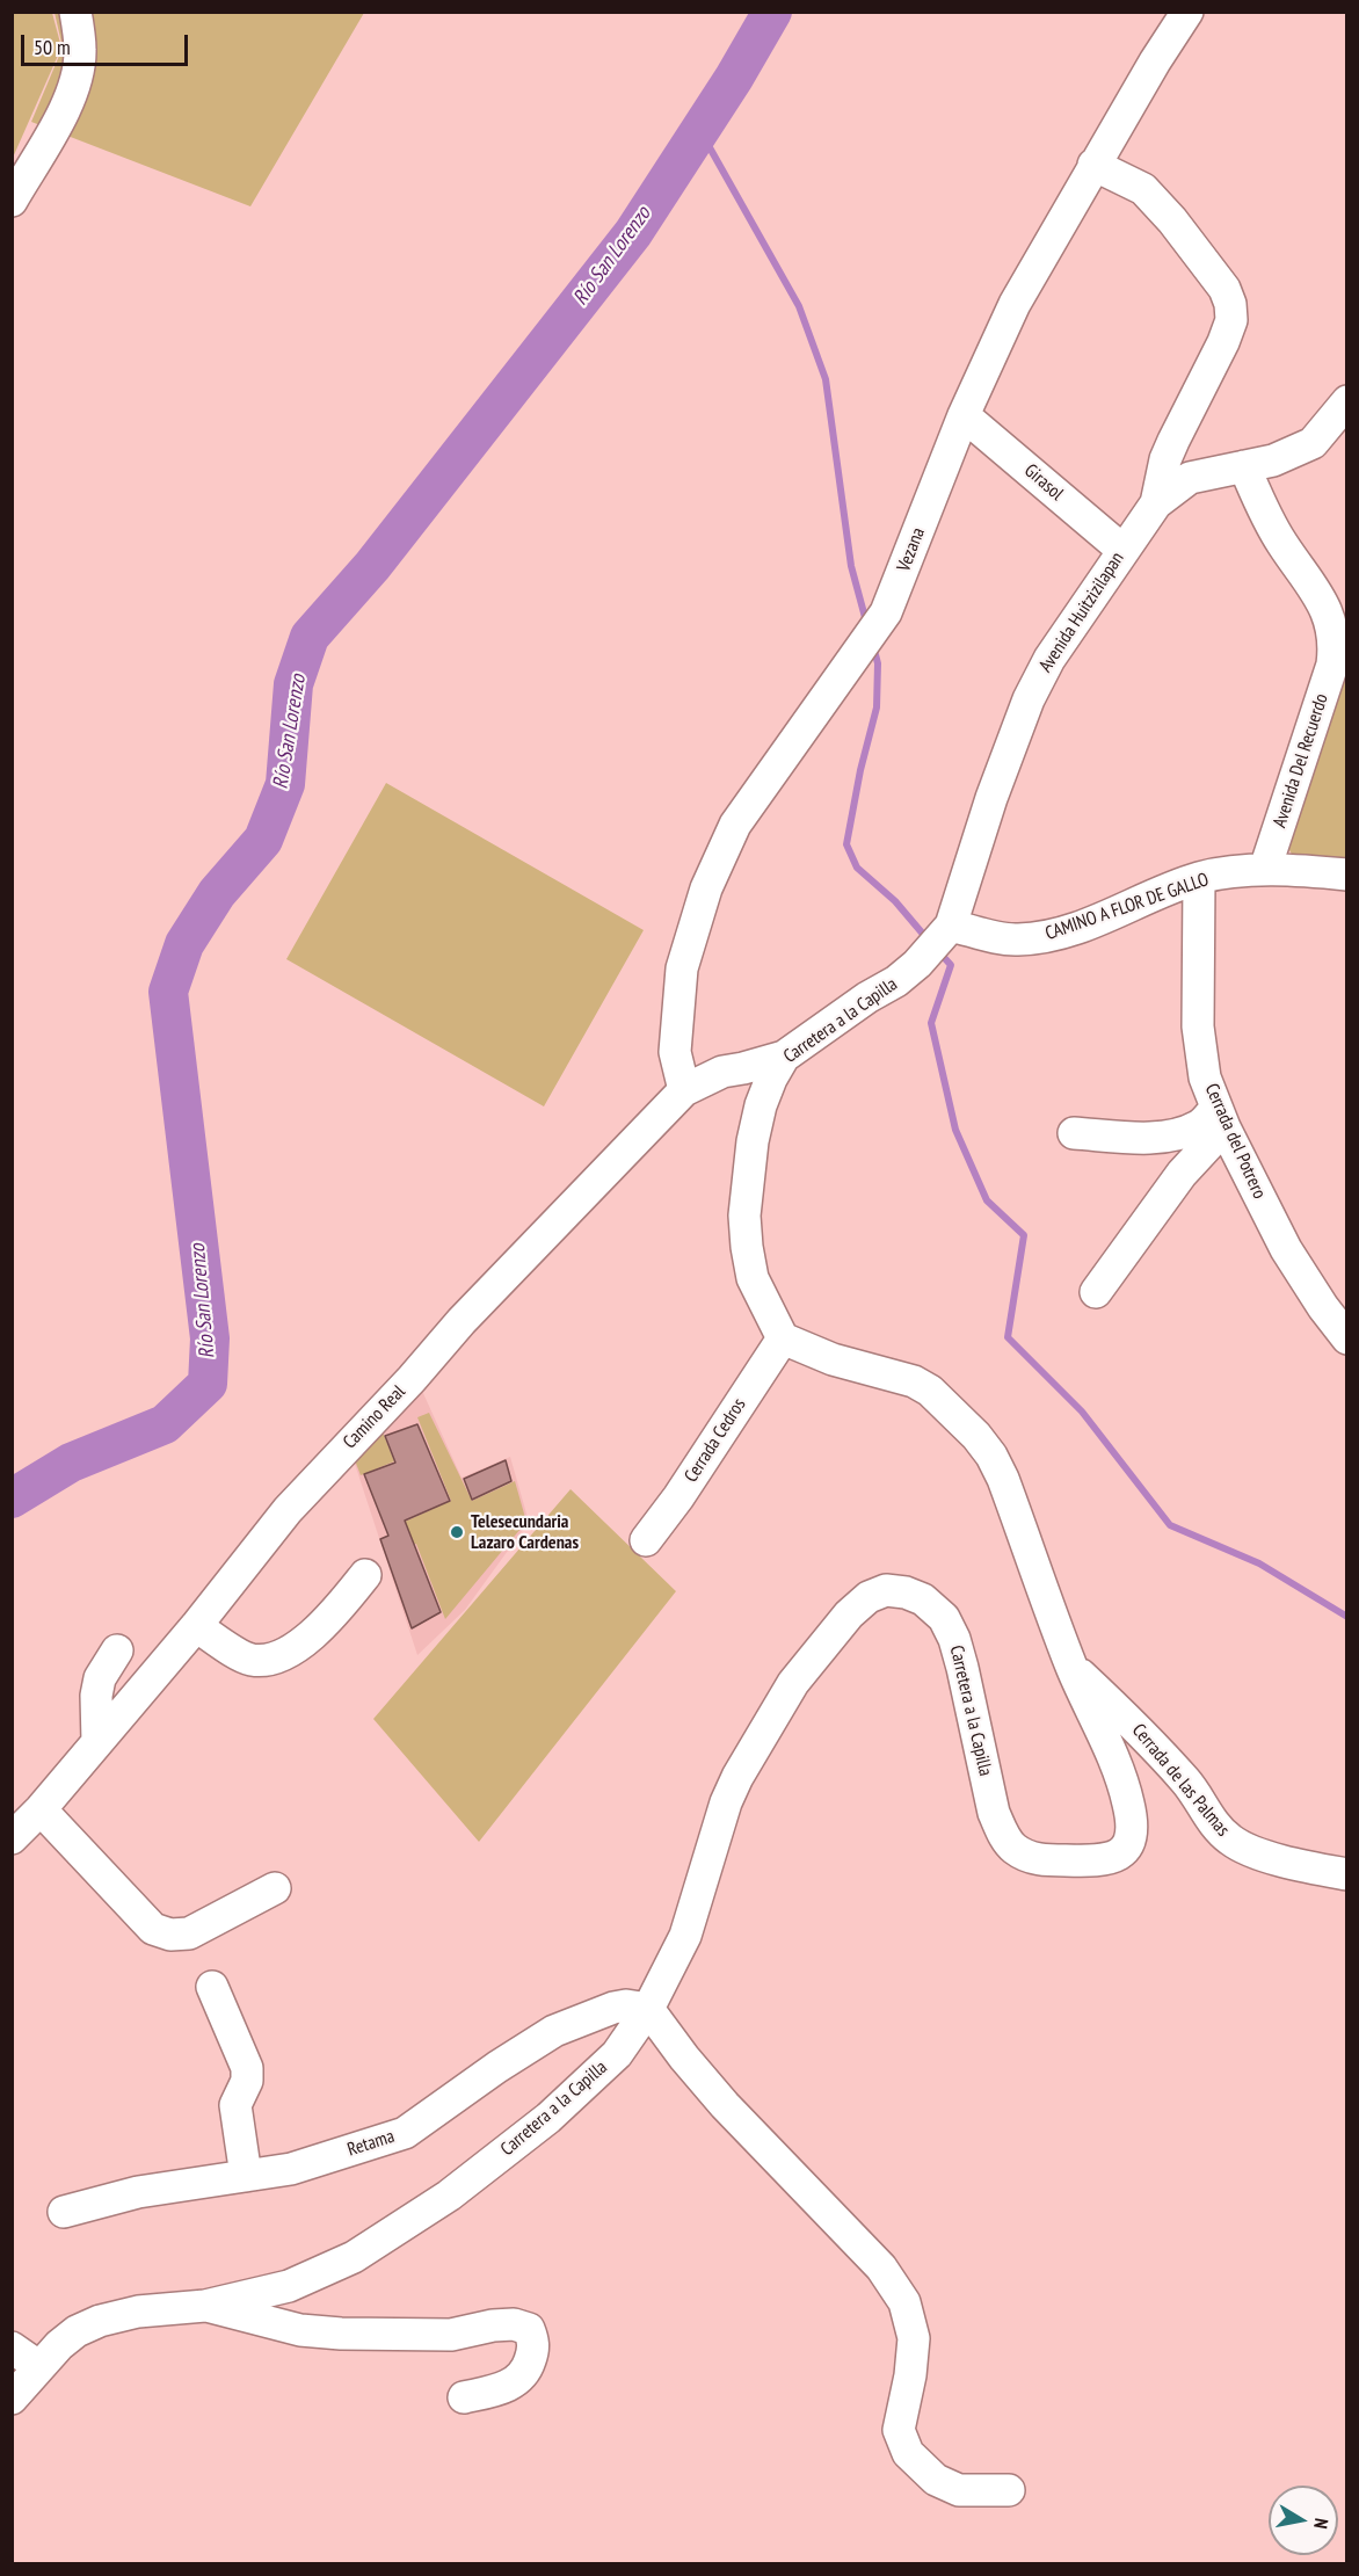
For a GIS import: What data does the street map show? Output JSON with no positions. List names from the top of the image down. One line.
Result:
{"streets":{"street":["Girasol","Vezana","Avenida Huitzizilapan","Avenida Del Recuerdo","CAMINO A FLOR DE GALLO","Carretera a la Capilla","Cerrada del Potrero","Camino Real","Cerrada Cedros","Cerrada de las Palmas","Retama"]},"crossings":[["Girasol","Vezana"],["Girasol","Avenida Huitzizilapan"],["Vezana","Camino Real"],["Avenida Huitzizilapan","Avenida Del Recuerdo"],["Avenida Huitzizilapan","CAMINO A FLOR DE GALLO"],["Avenida Huitzizilapan","Carretera a la Capilla"],["Avenida Del Recuerdo","CAMINO A FLOR DE GALLO"],["CAMINO A FLOR DE GALLO","Carretera a la Capilla"],["CAMINO A FLOR DE GALLO","Cerrada del Potrero"],["Carretera a la Capilla","Camino Real"],["Carretera a la Capilla","Cerrada Cedros"],["Carretera a la Capilla","Cerrada de las Palmas"],["Carretera a la Capilla","Retama"]],"water":["Río San Lorenzo"],"places":["Telesecundaria Lazaro Cardenas"],"scale_bar":"50 m","north":"right"}
